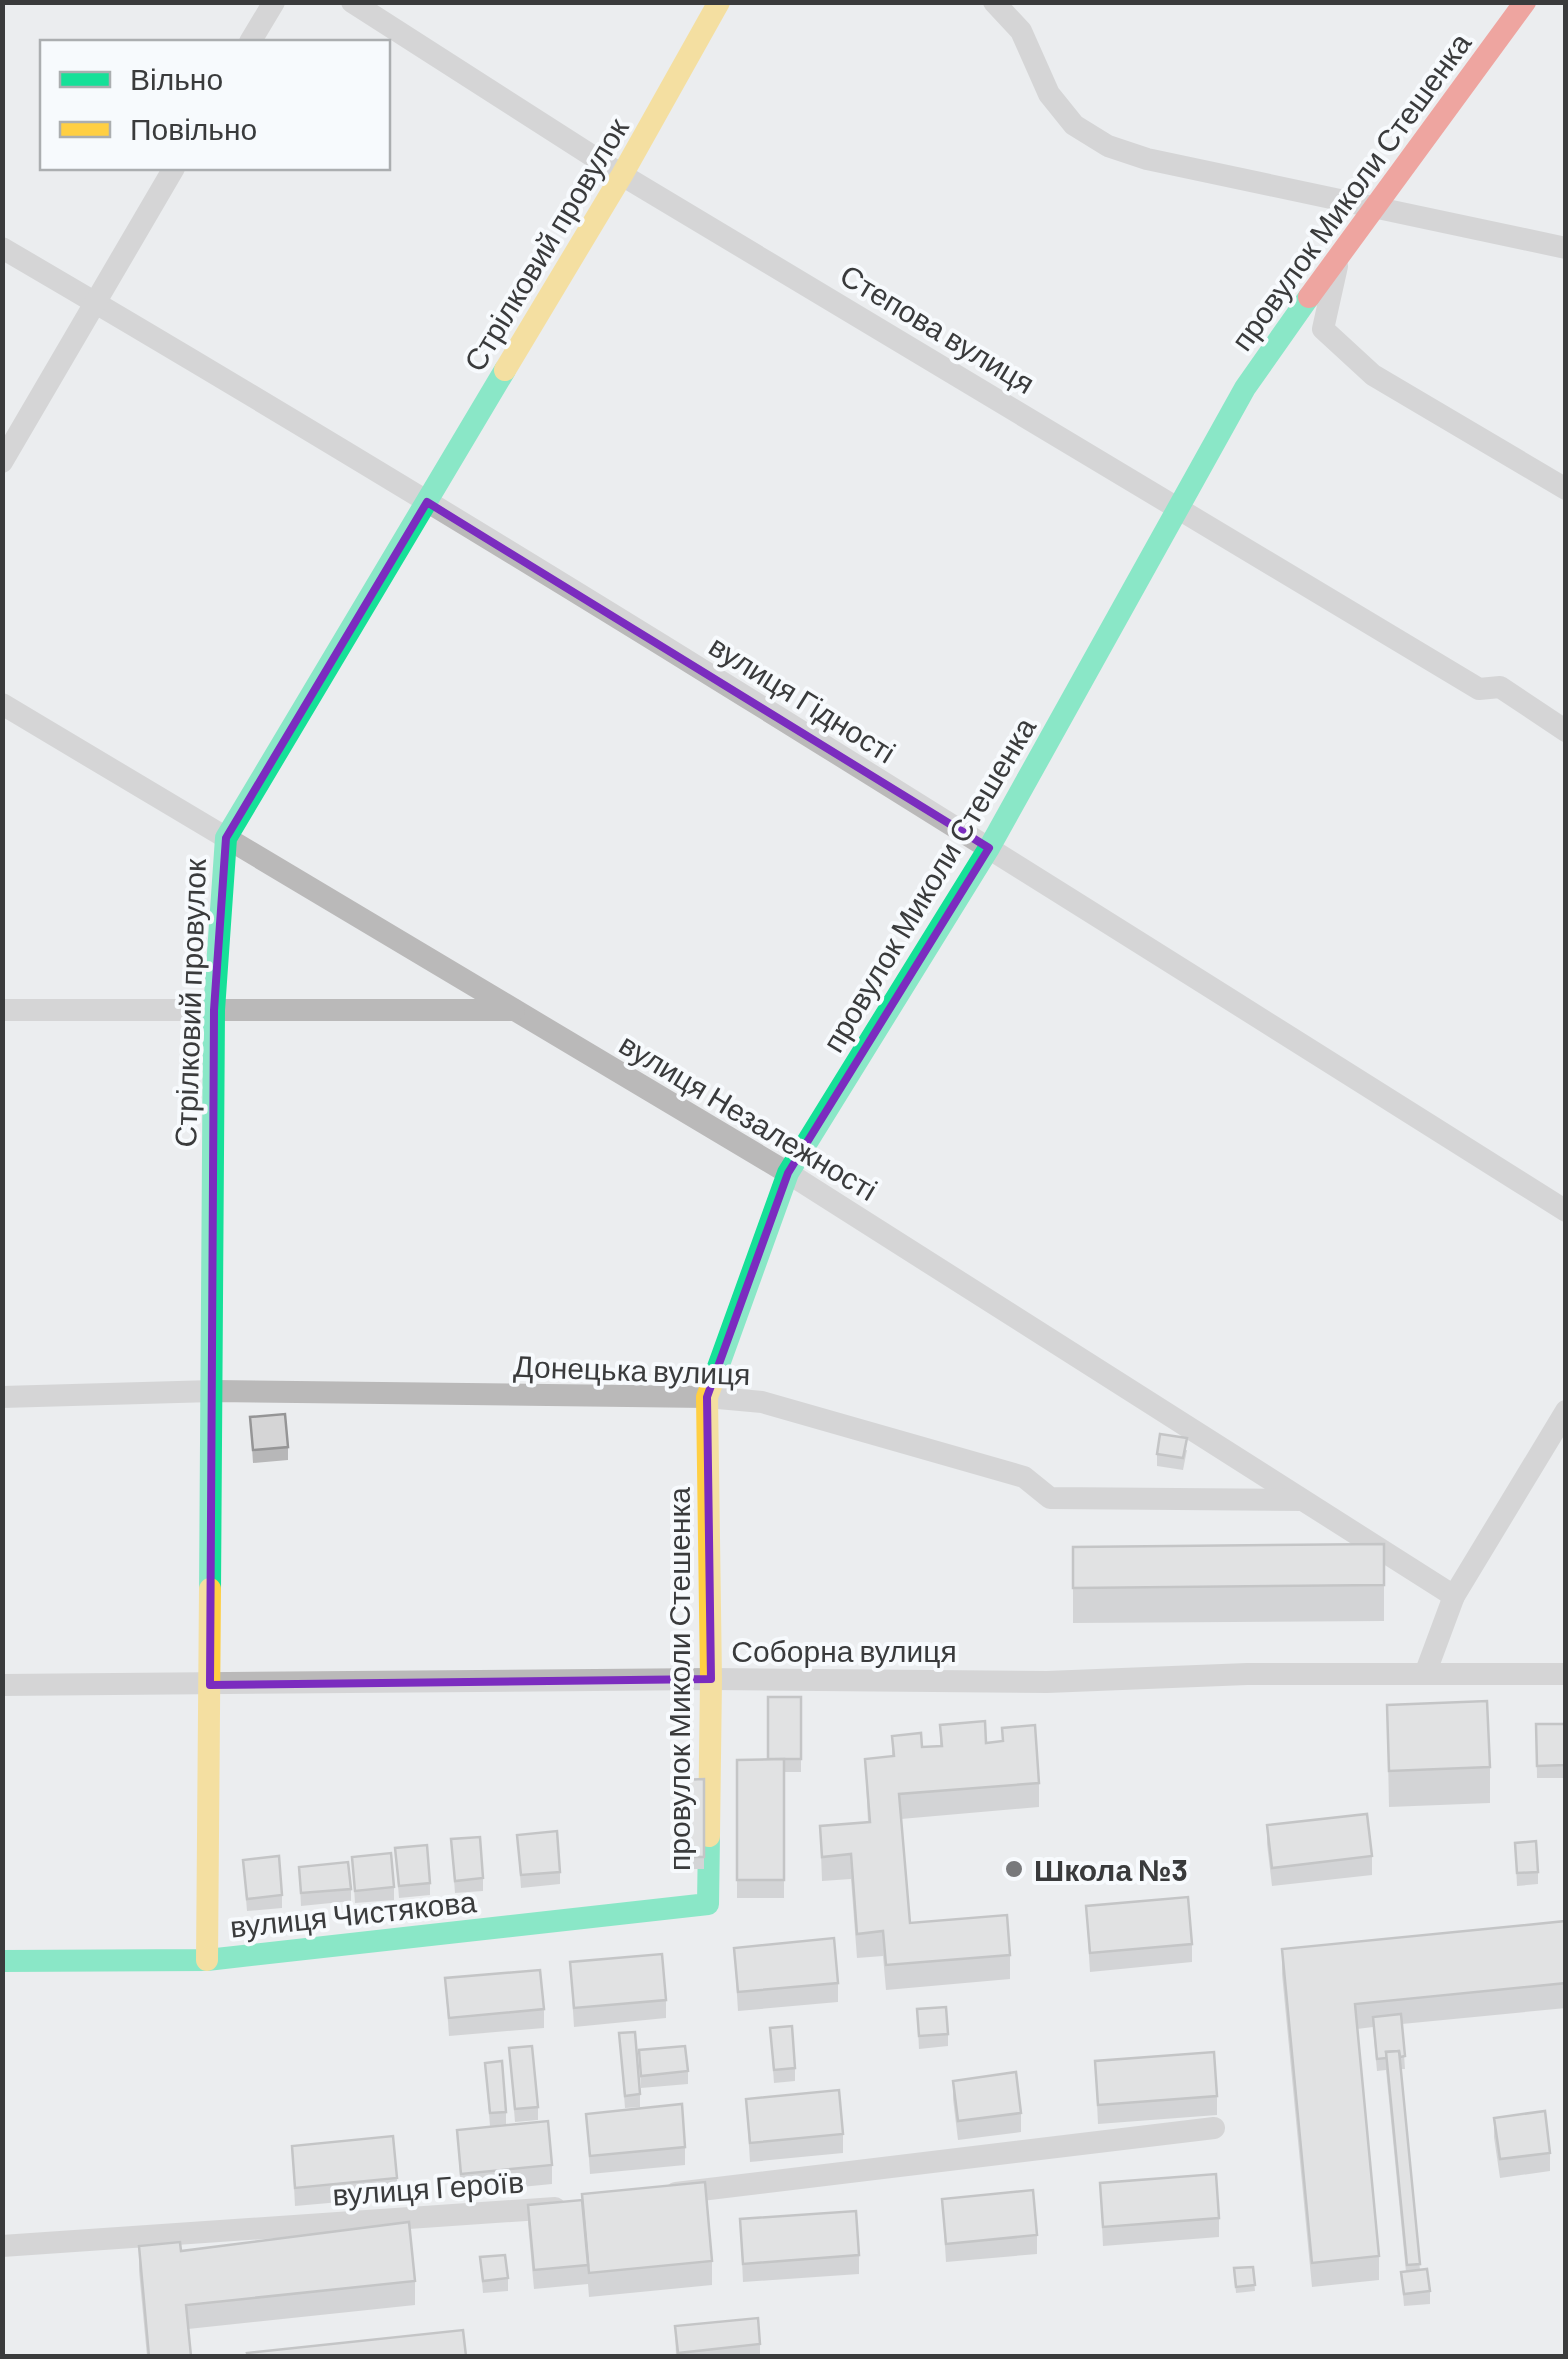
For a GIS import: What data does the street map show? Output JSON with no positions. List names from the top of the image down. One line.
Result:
{"streets":{"street":["провулок Миколи Стешенка","Стрілковий провулок","Степова вулиця","вулиця Гідності","вулиця Незалежності","Донецька вулиця","Соборна вулиця","вулиця Чистякова","вулиця Героїв"]},"crossings":[["провулок Миколи Стешенка","Степова вулиця"],["провулок Миколи Стешенка","вулиця Гідності"],["провулок Миколи Стешенка","вулиця Незалежності"],["провулок Миколи Стешенка","Донецька вулиця"],["провулок Миколи Стешенка","Соборна вулиця"],["провулок Миколи Стешенка","вулиця Чистякова"],["Стрілковий провулок","Степова вулиця"],["Стрілковий провулок","вулиця Гідності"],["Стрілковий провулок","вулиця Незалежності"],["Стрілковий провулок","Донецька вулиця"],["Стрілковий провулок","Соборна вулиця"],["Стрілковий провулок","вулиця Чистякова"],["вулиця Незалежності","Донецька вулиця"]],"places":["Школа №3"],"legend":["Вільно","Повільно"]}
